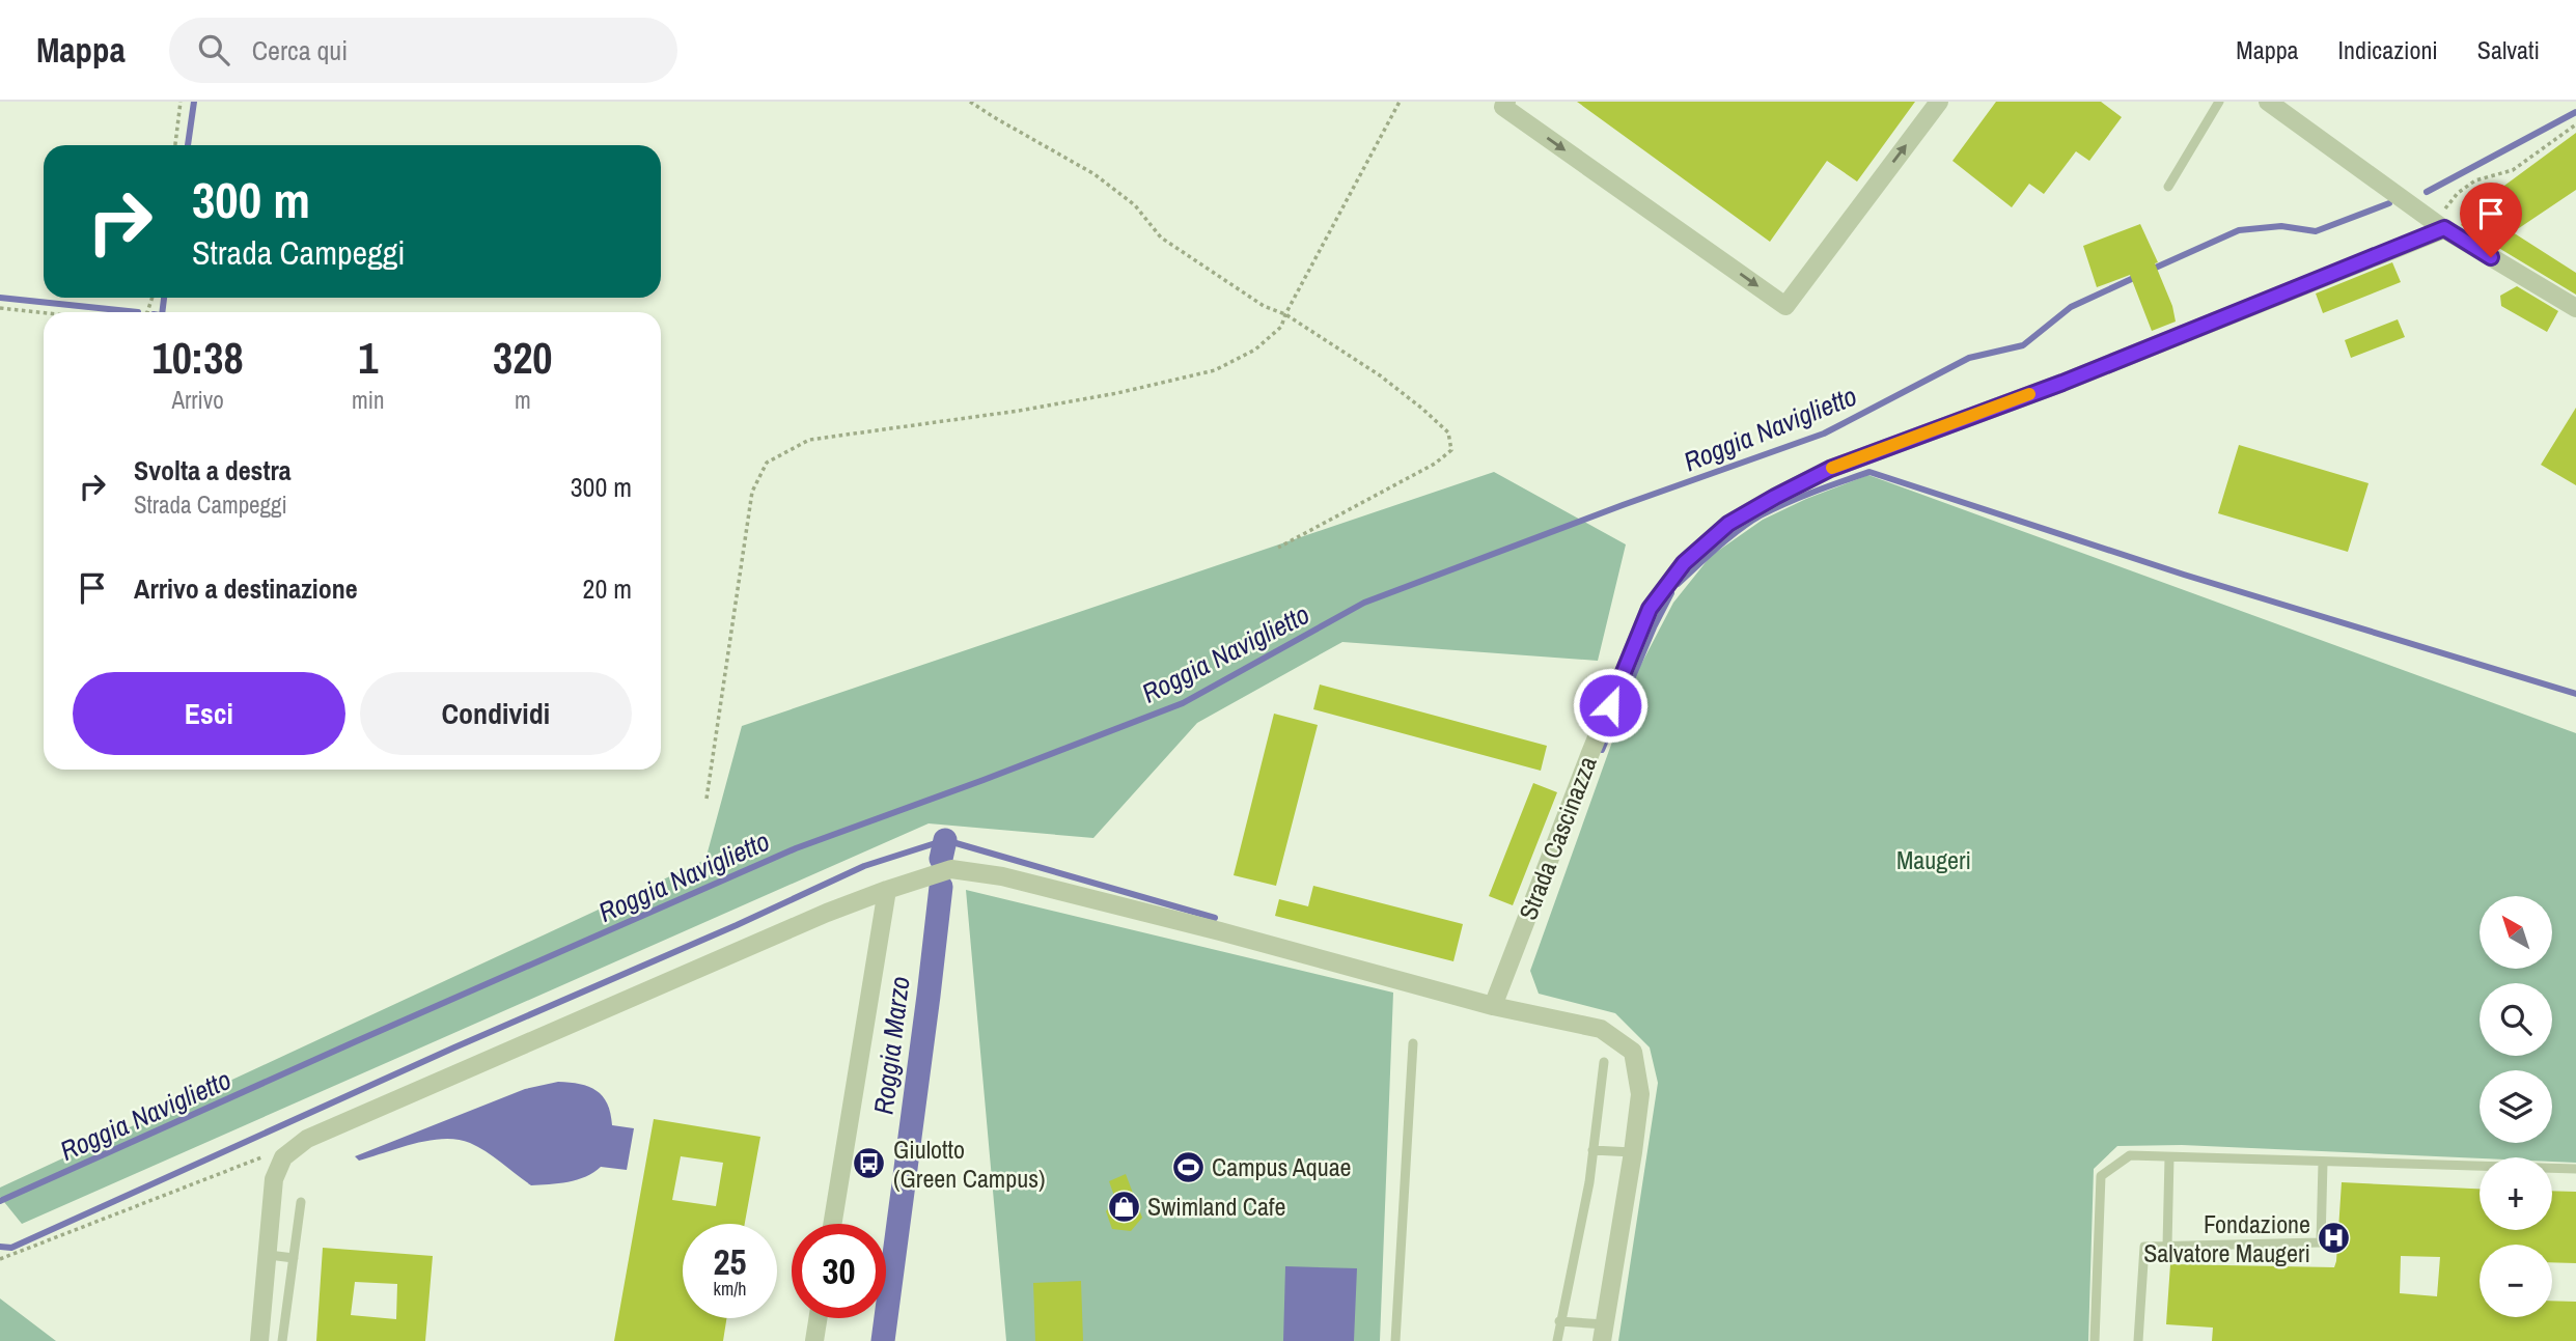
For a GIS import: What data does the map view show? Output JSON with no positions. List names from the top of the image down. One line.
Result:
{"streets":{"street":["Strada Cascinazza"]},"water":["Roggia Naviglietto","Roggia Marzo"],"parks":["Maugeri"],"places":{"bus stop":["Giulotto (Green Campus)"],"sports":["Campus Aquae"],"shop":["Swimland Cafe"],"hospital":["Fondazione Salvatore Maugeri"]},"north":"top left","page":{"header":"Mappa","search":"Cerca qui","nav":["Mappa","Indicazioni","Salvati"],"turn":["300 m","Strada Campeggi"],"eta":["10:38","Arrivo","1","min","320","m"],"list":[{"name":"Svolta a destra","note":"Strada Campeggi","value":"300 m"},{"name":"Arrivo a destinazione","value":"20 m"}],"buttons":["Esci","Condividi"],"map_buttons":["+","−"],"speed":"25 km/h","limit":"30"}}
